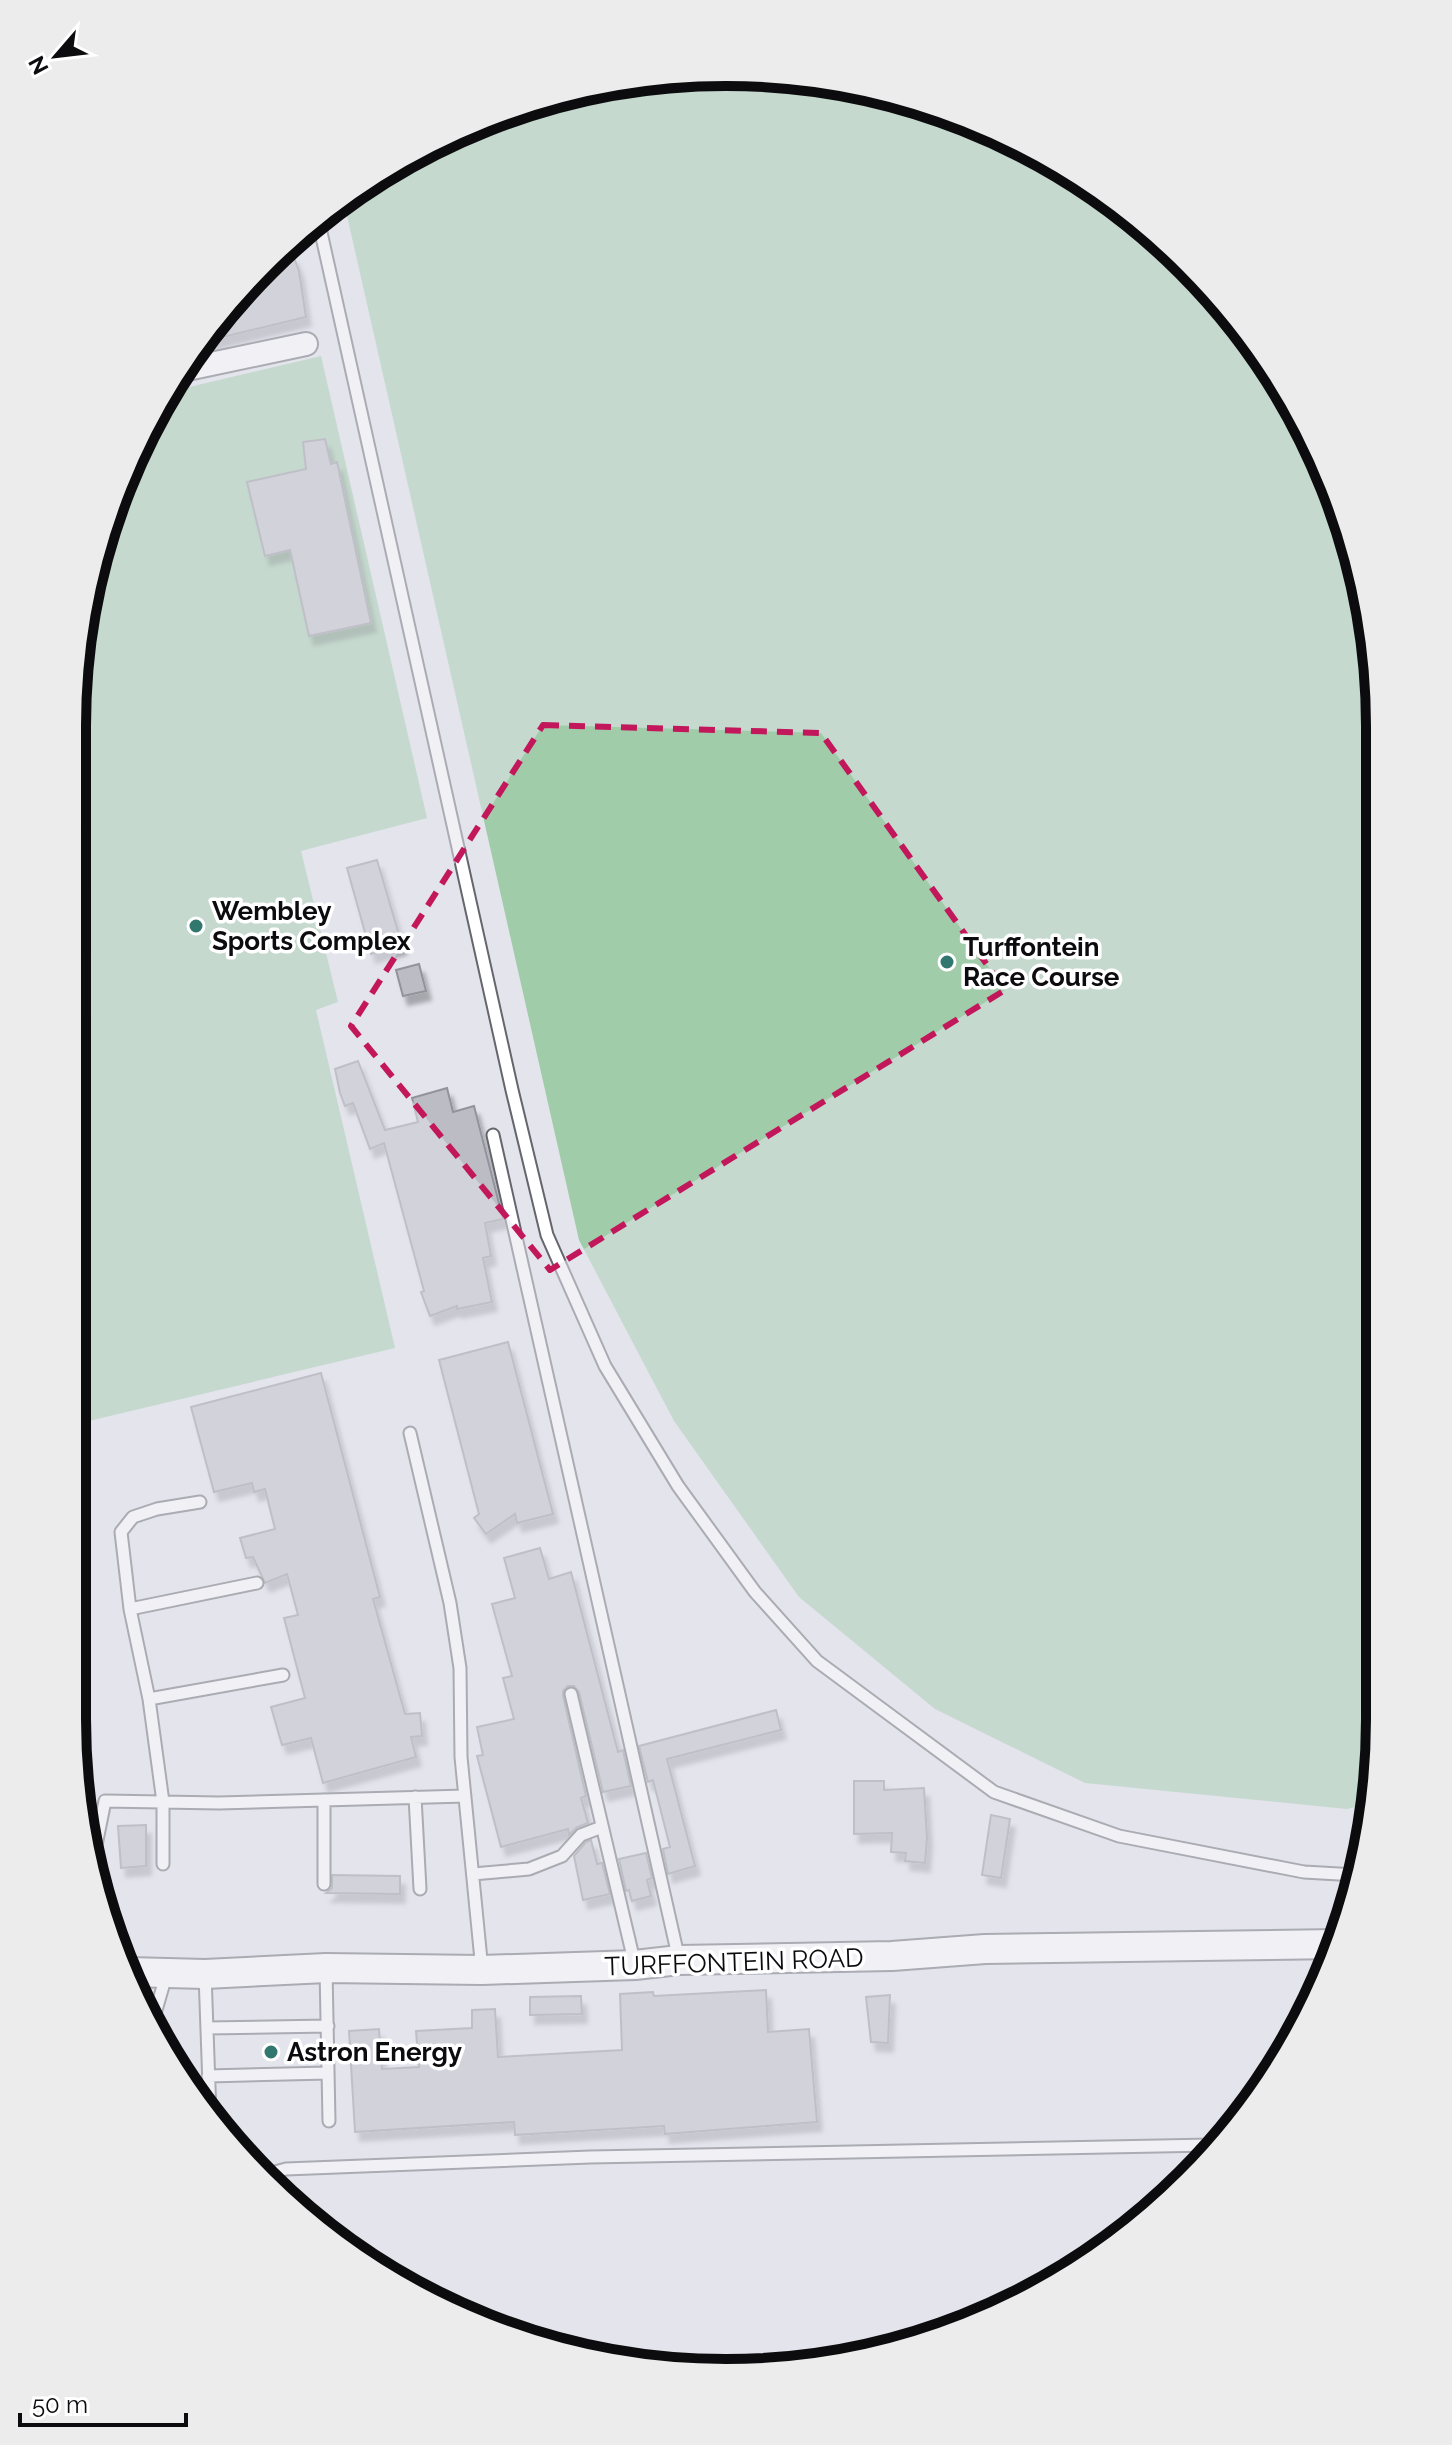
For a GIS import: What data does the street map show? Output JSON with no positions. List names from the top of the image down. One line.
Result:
{"streets":{"street":["TURFFONTEIN ROAD"]},"places":["Wembley Sports Complex","Turffontein Race Course","Astron Energy"],"scale_bar":"50 m","north":"bottom left"}
